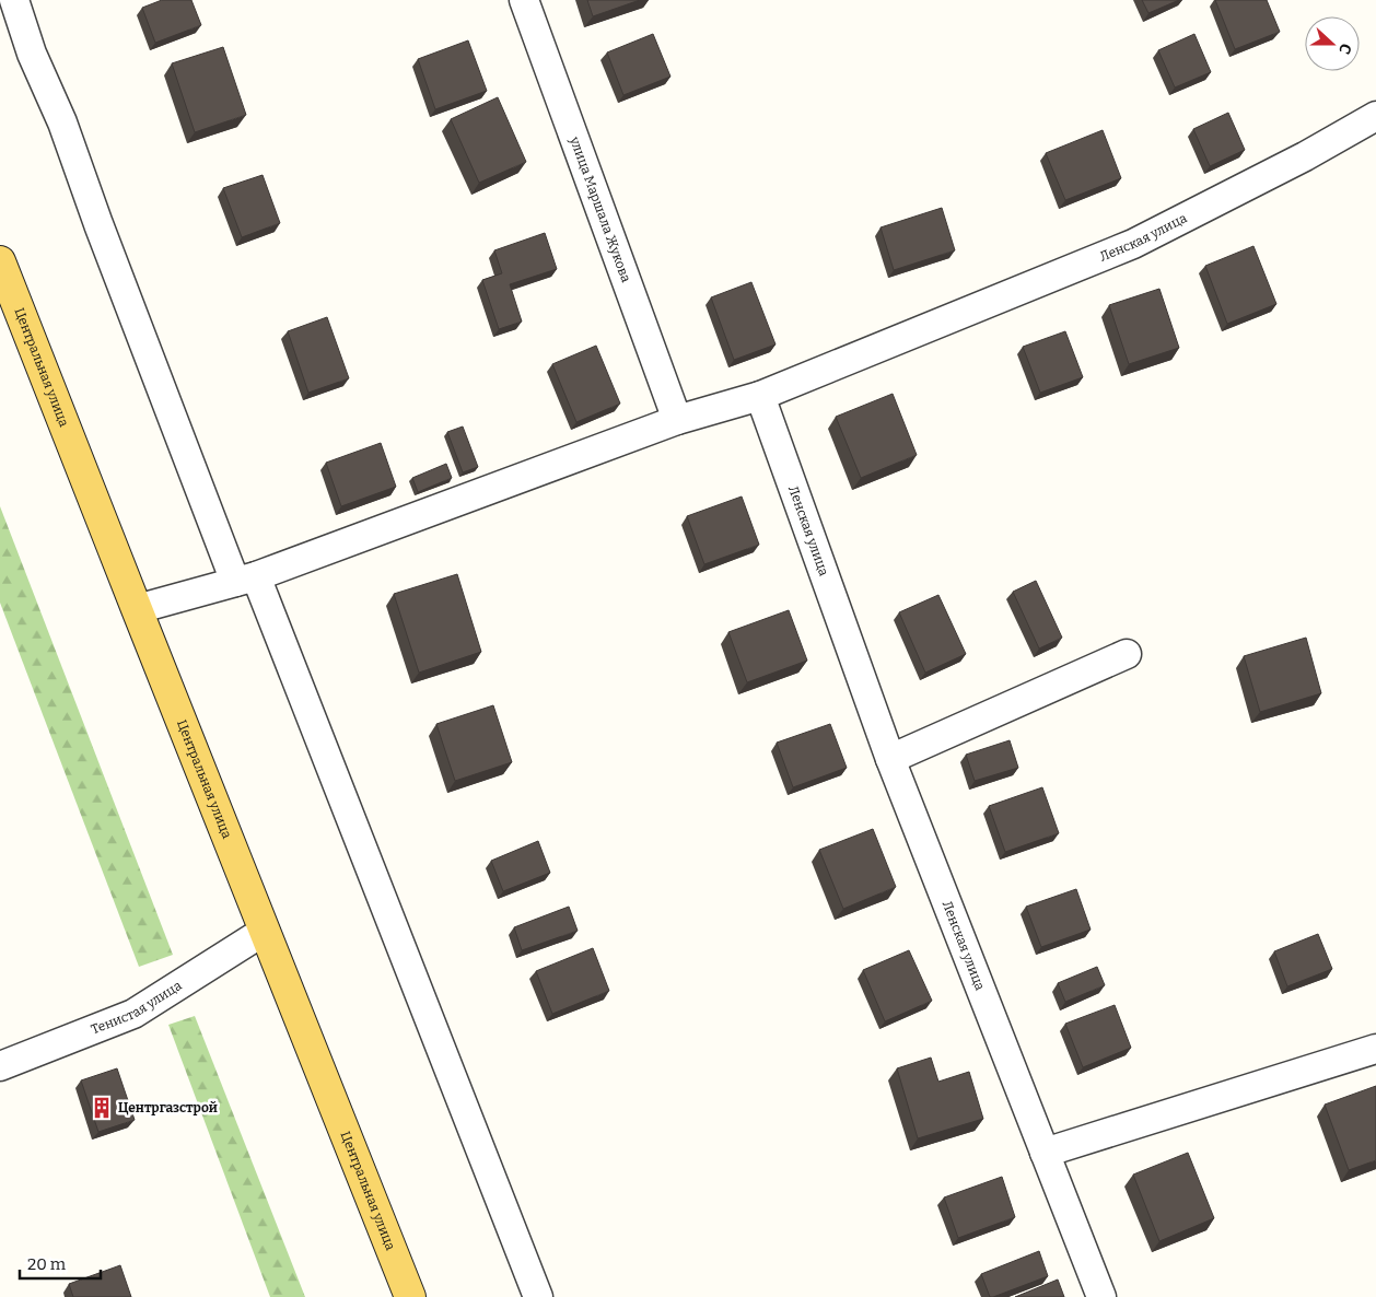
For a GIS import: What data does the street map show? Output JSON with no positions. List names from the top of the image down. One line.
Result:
{"streets":{"main road":["Центральная улица"],"street":["улица Маршала Жукова","Ленская улица","Тенистая улица"]},"crossings":[["Центральная улица","Тенистая улица"]],"places":{"building":["Центргазстрой"]},"scale_bar":"20 m","north":"right"}
